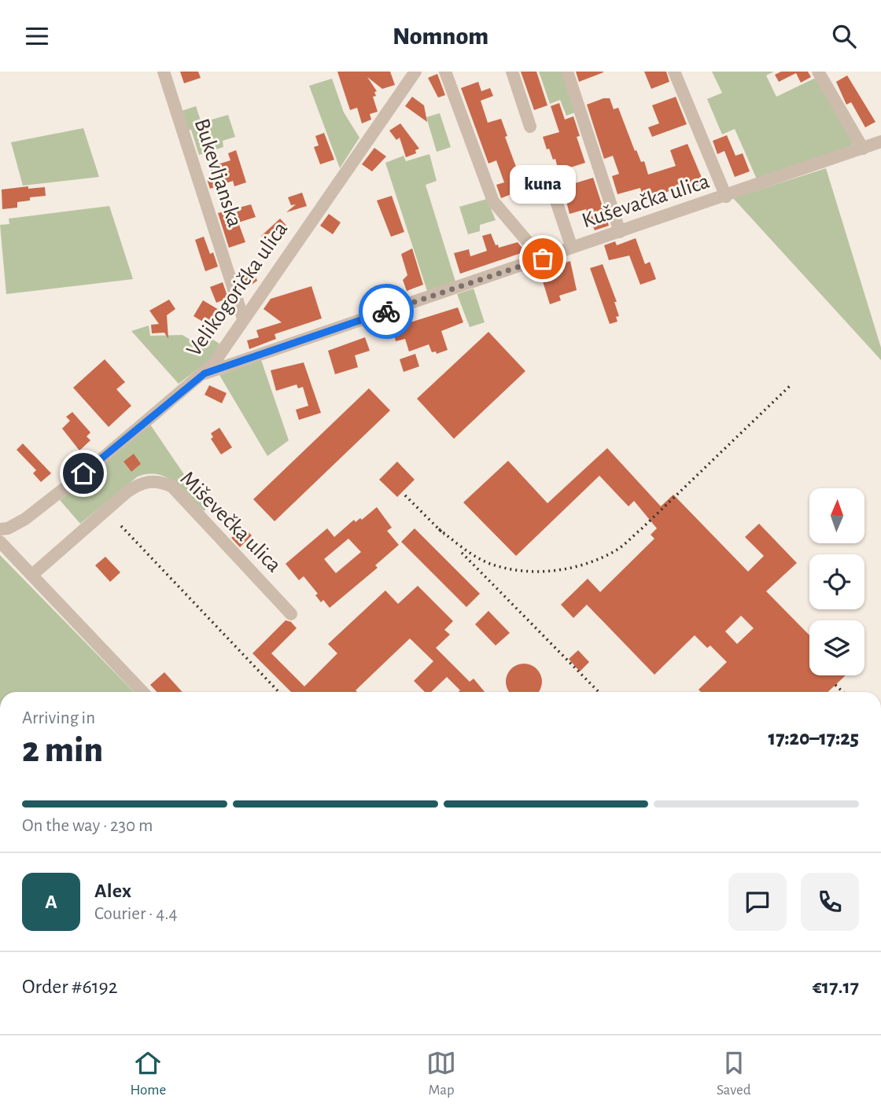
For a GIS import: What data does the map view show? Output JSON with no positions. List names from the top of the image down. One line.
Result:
{"streets":{"street":["Bukevljanska","Kuševačka ulica","Velikogorička ulica","Miševečka ulica"]},"crossings":[["Bukevljanska","Velikogorička ulica"],["Kuševačka ulica","Velikogorička ulica"]],"places":["kuna"],"north":"top","page":{"header":"Nomnom","bubble":"kuna","heading":["2 min","Arriving in","17:20–17:25"],"panel":["Alex","Courier · 4.4","Order #6192","€17.17"],"bar":"On the way · 230 m","round":"A","tabs":["Home","Map","Saved"]}}
